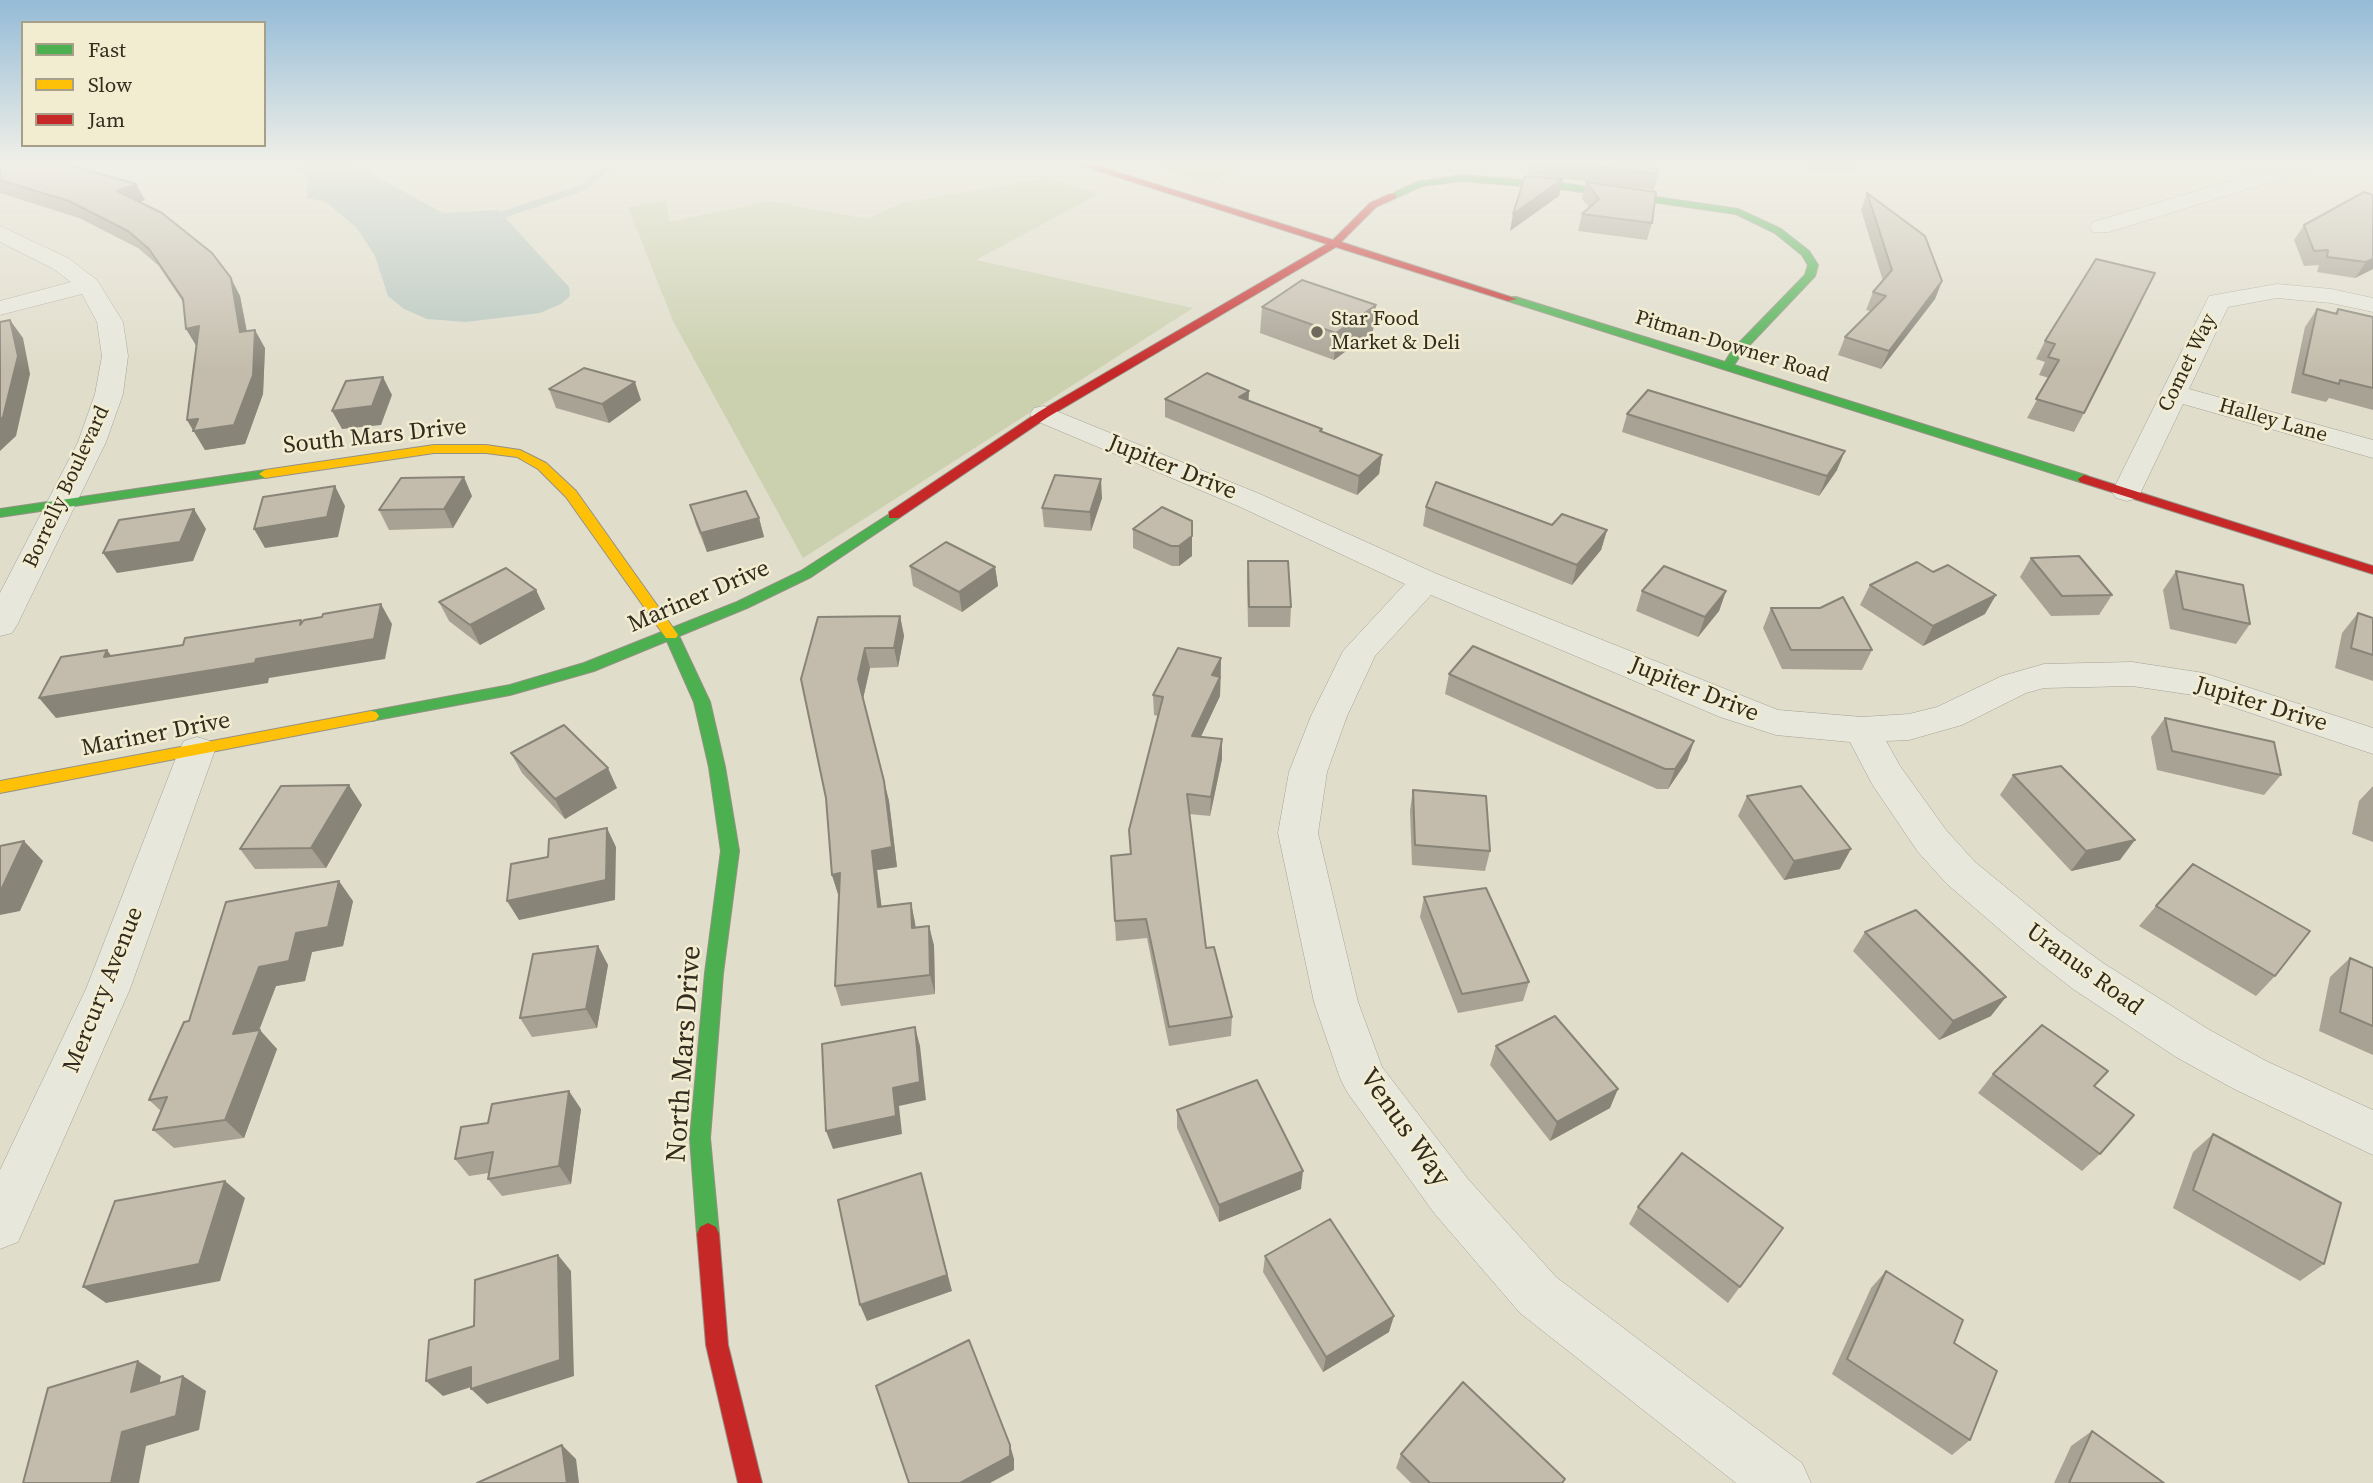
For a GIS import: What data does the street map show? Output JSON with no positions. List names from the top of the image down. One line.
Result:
{"streets":{"street":["Pitman-Downer Road","Comet Way","Halley Lane","South Mars Drive","Jupiter Drive","Borrelly Boulevard","Mariner Drive","Uranus Road","Mercury Avenue","North Mars Drive","Venus Way"]},"crossings":[["Pitman-Downer Road","Comet Way"],["Pitman-Downer Road","Mariner Drive"],["Comet Way","Halley Lane"],["South Mars Drive","Borrelly Boulevard"],["South Mars Drive","Mariner Drive"],["South Mars Drive","North Mars Drive"],["Jupiter Drive","Mariner Drive"],["Jupiter Drive","Uranus Road"],["Jupiter Drive","Venus Way"],["Mariner Drive","Mercury Avenue"],["Mariner Drive","North Mars Drive"]],"places":["Star Food Market & Deli"],"legend":["Fast","Slow","Jam"]}
